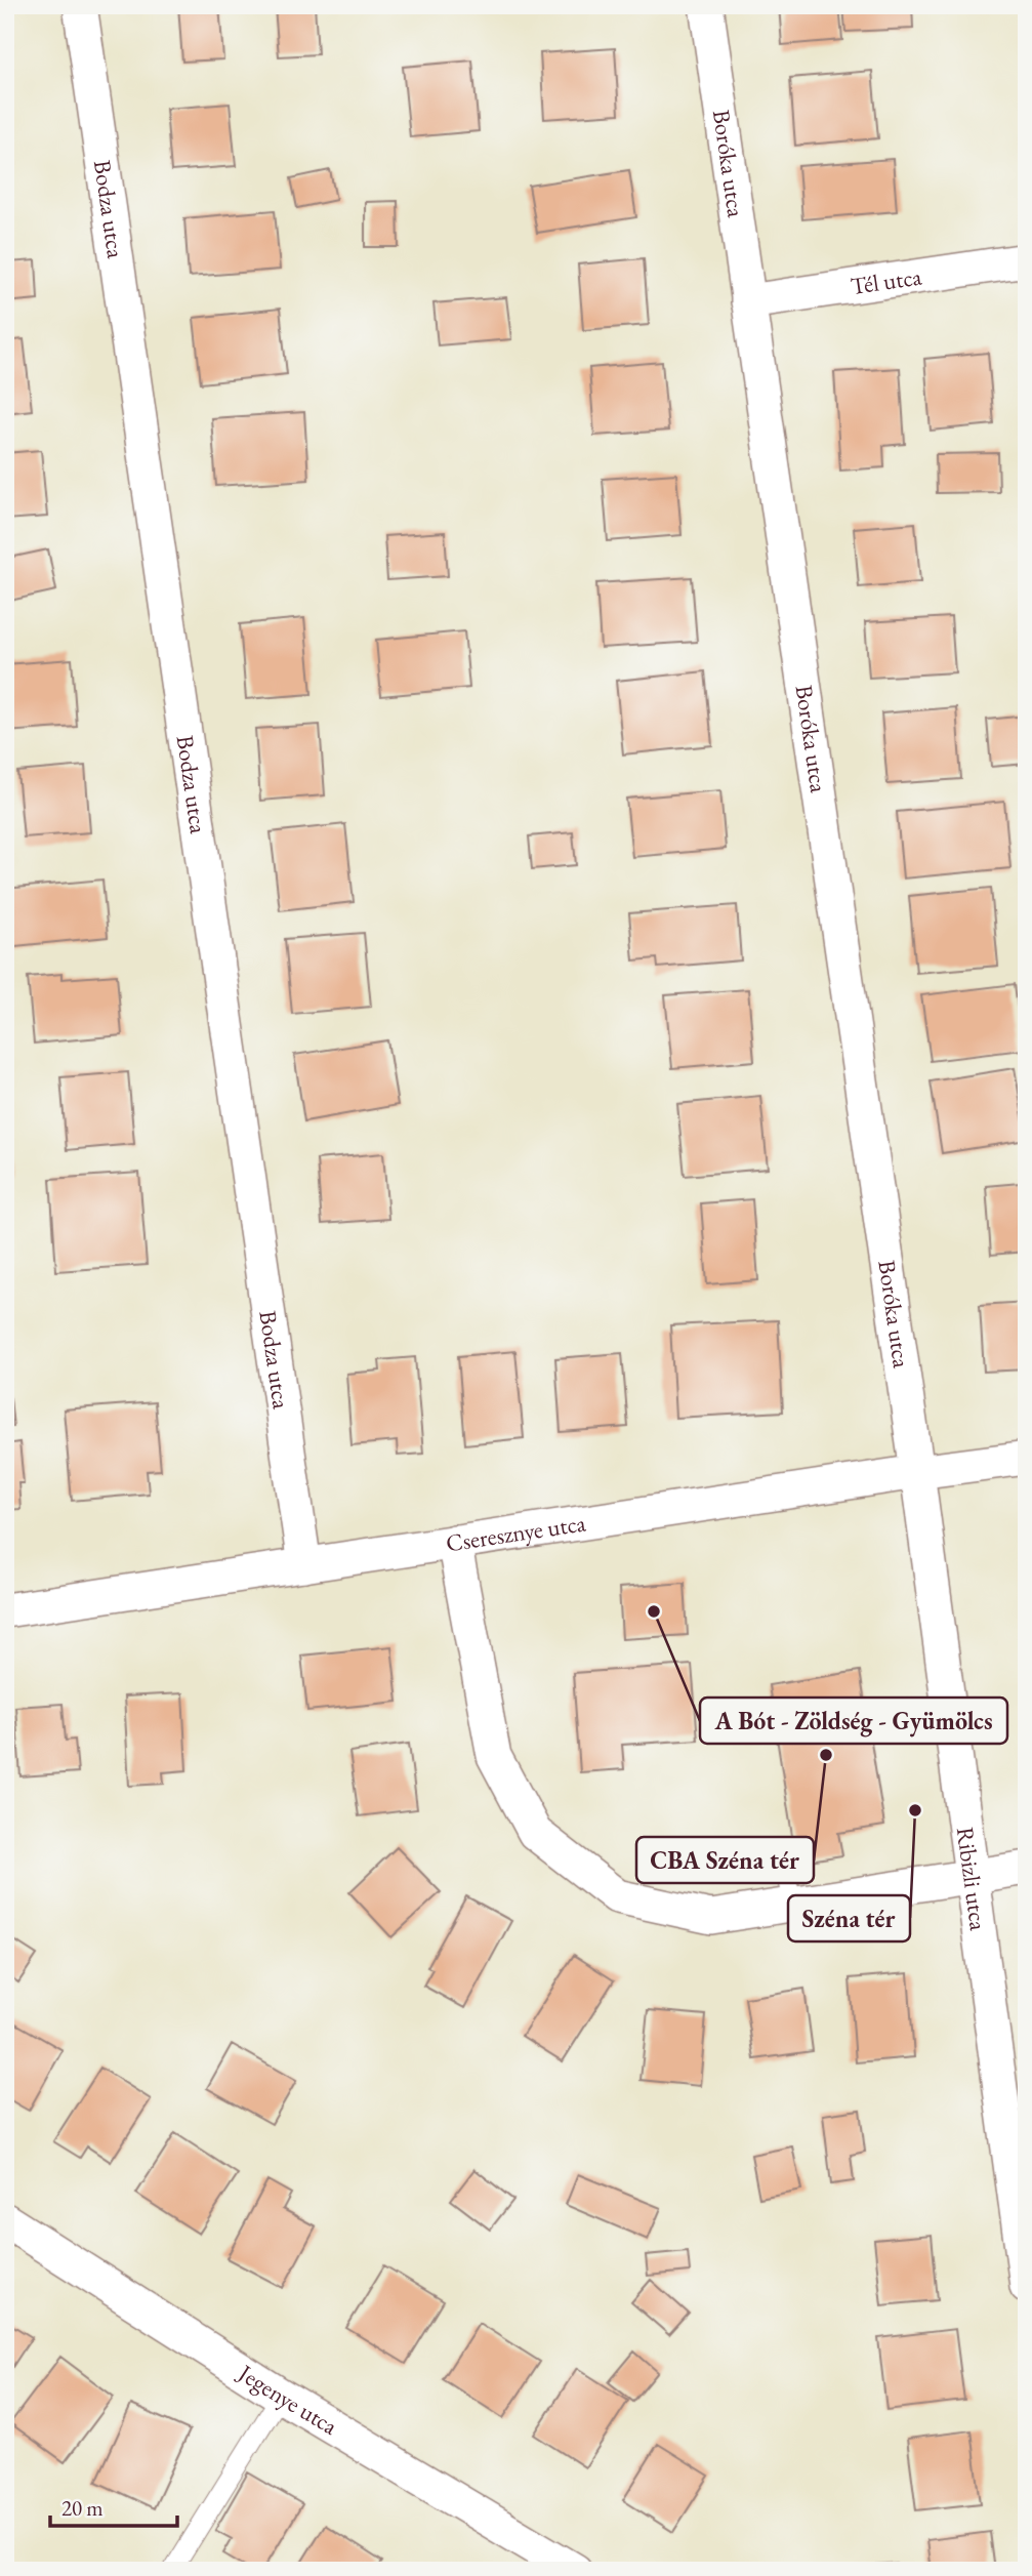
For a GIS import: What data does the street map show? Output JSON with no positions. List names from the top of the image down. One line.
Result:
{"streets":{"street":["Boróka utca","Bodza utca","Tél utca","Cseresznye utca","Ribizli utca","Jegenye utca"]},"crossings":[["Boróka utca","Tél utca"],["Boróka utca","Cseresznye utca"],["Boróka utca","Ribizli utca"],["Bodza utca","Cseresznye utca"],["Cseresznye utca","Ribizli utca"]],"places":["A Bót - Zöldség - Gyümölcs","CBA Széna tér","Széna tér"],"scale_bar":"20 m"}
